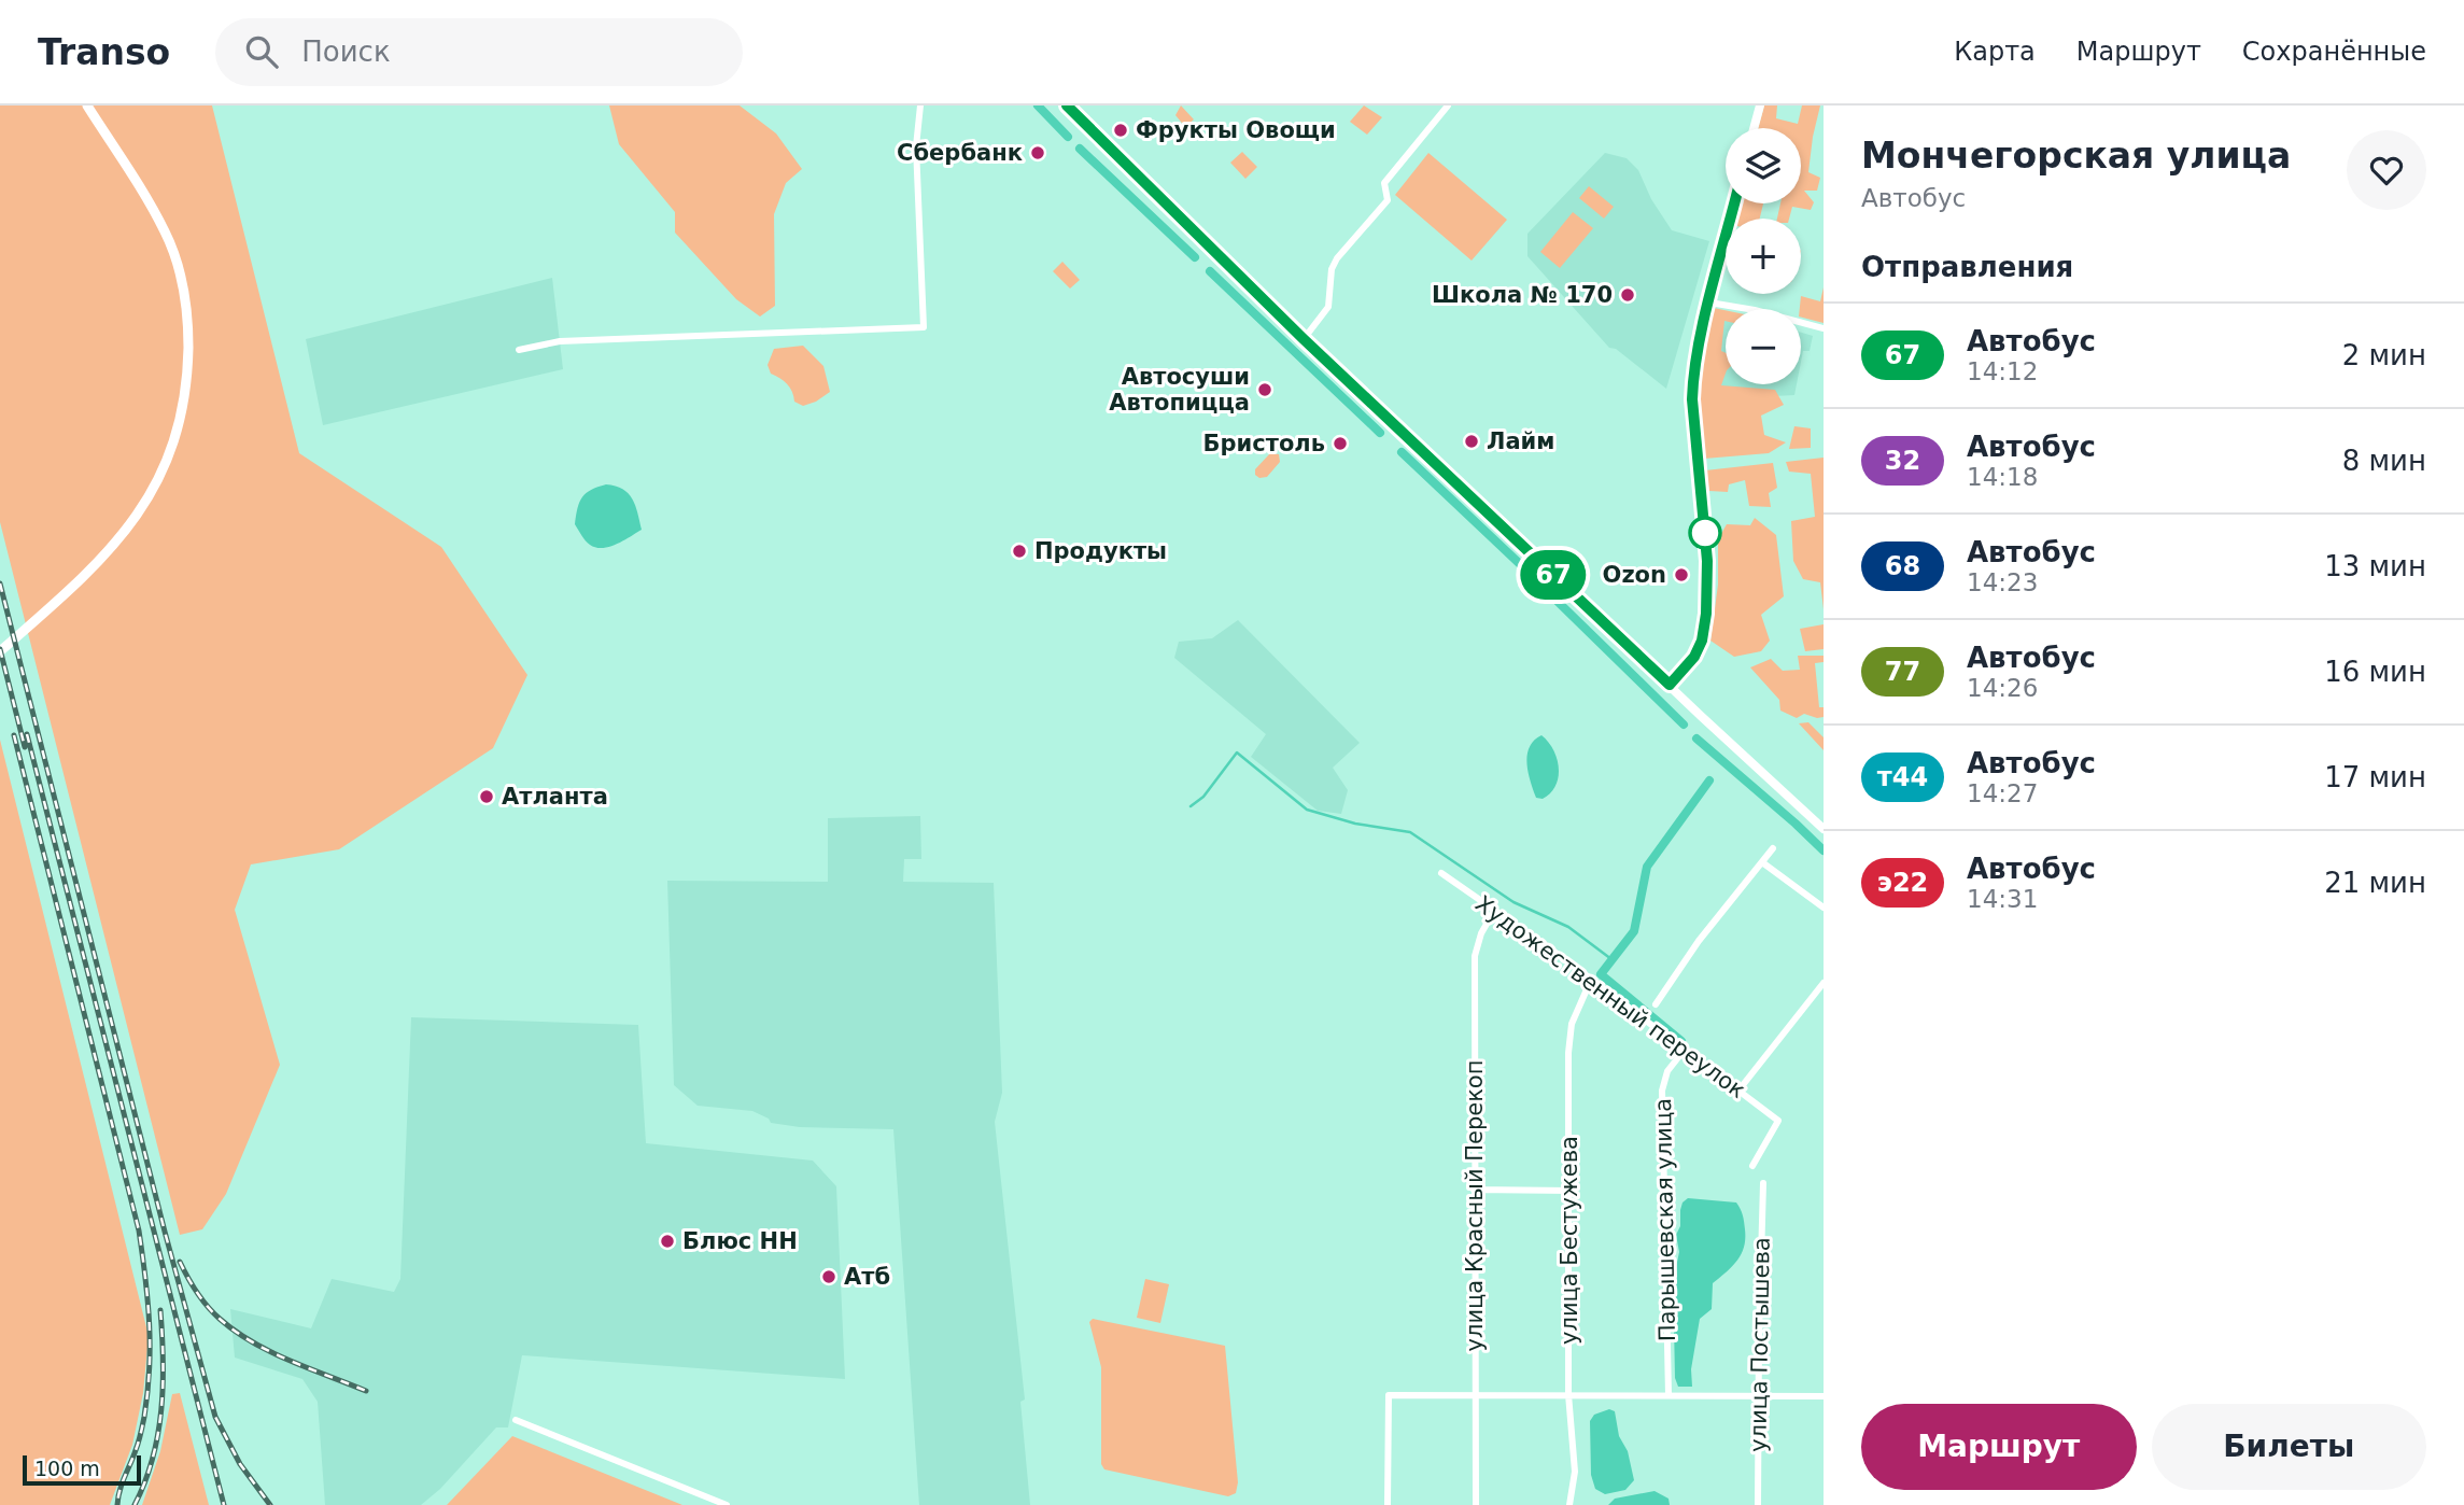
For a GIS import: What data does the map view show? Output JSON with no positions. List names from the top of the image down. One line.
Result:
{"streets":{"street":["Художественный переулок","улица Красный Перекоп","Парышевская улица","улица Бестужева","улица Постышева"]},"crossings":[["Художественный переулок","улица Красный Перекоп"],["Художественный переулок","Парышевская улица"],["Художественный переулок","улица Бестужева"]],"places":["Фрукты Овощи","Сбербанк","Школа № 170","Автосуши Автопицца","Лайм","Бристоль","Продукты","Ozon","Атланта","Блюс НН","Атб"],"lines":["bus line 67"],"scale_bar":"100 m","page":{"header":"Transo","search":"Поиск","nav":["Карта","Маршрут","Сохранённые"],"on_map":"67","heading":[["Мончегорская улица","Автобус"],"Отправления"],"map_buttons":["+","−"],"list":[{"mark":"67","name":"Автобус","note":"14:12","value":"2 мин"},{"mark":"32","name":"Автобус","note":"14:18","value":"8 мин"},{"mark":"68","name":"Автобус","note":"14:23","value":"13 мин"},{"mark":"77","name":"Автобус","note":"14:26","value":"16 мин"},{"mark":"т44","name":"Автобус","note":"14:27","value":"17 мин"},{"mark":"э22","name":"Автобус","note":"14:31","value":"21 мин"}],"buttons":["Маршрут","Билеты"],"scale":"100 m"}}
